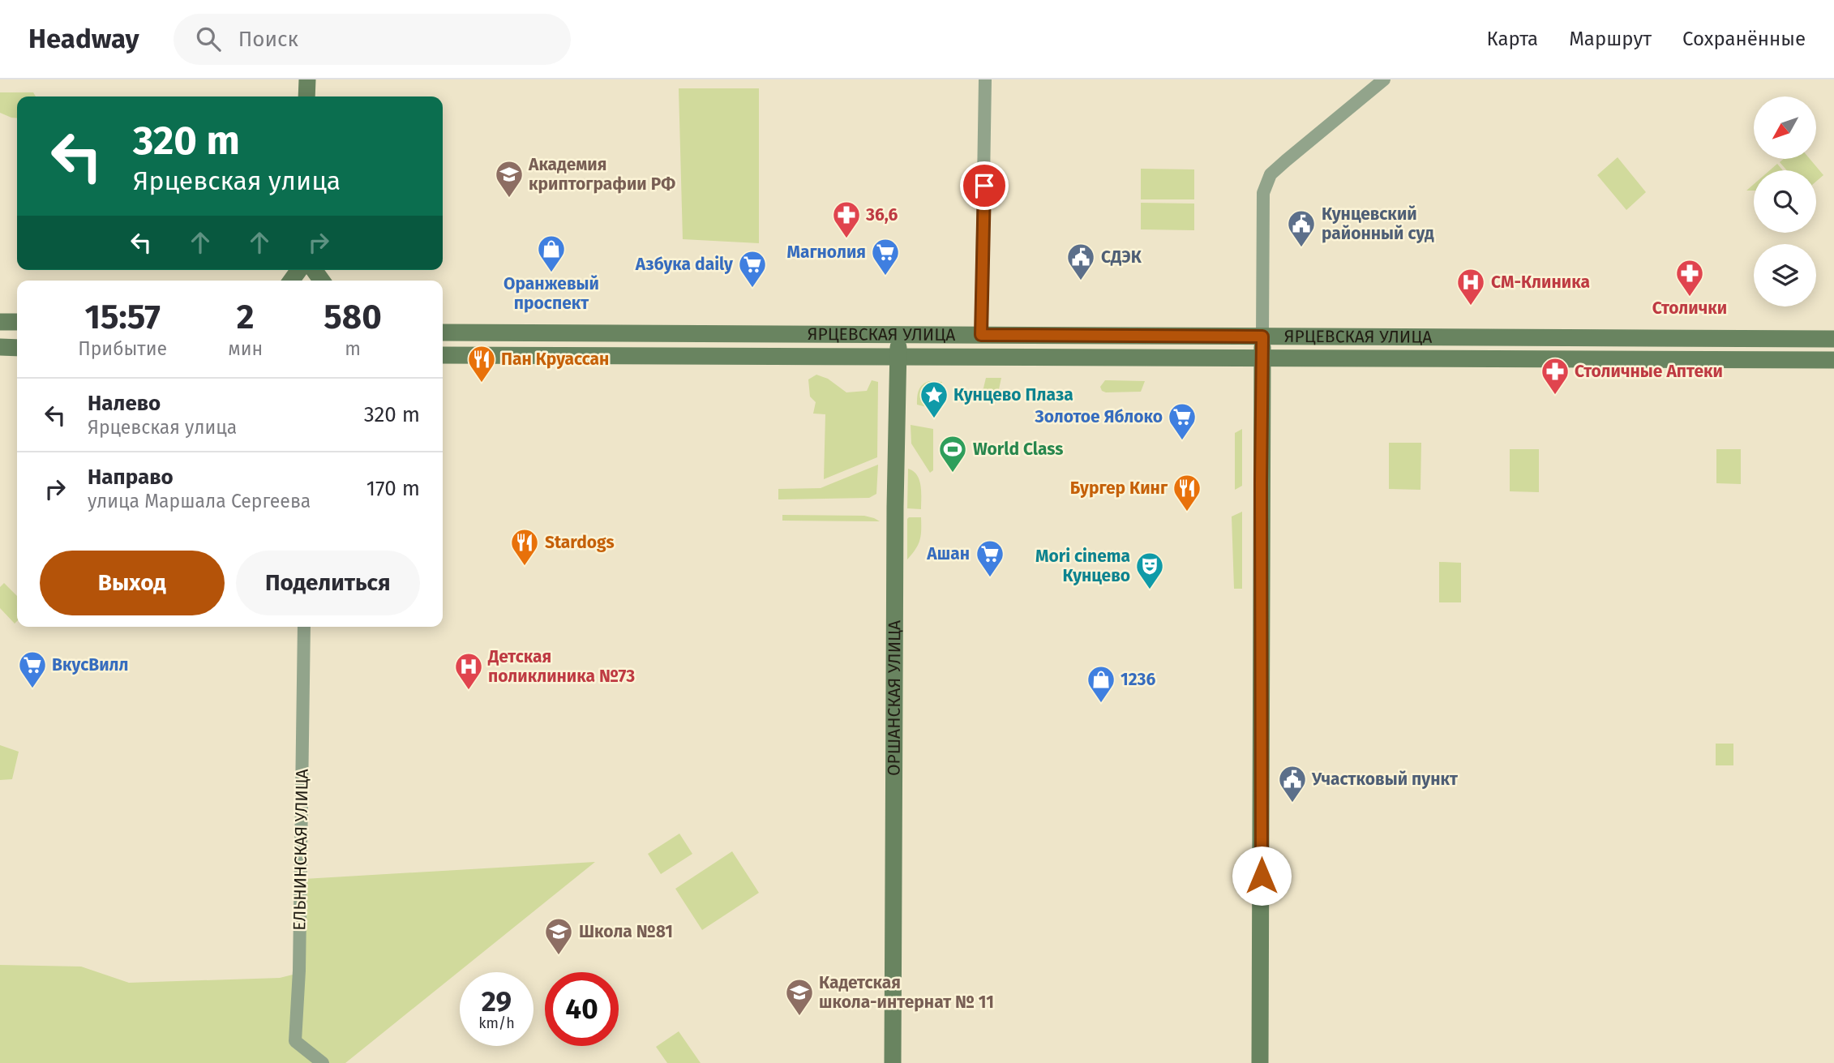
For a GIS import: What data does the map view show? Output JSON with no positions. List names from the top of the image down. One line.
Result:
{"streets":{"main road":["ЯРЦЕВСКАЯ УЛИЦА","ОРШАНСКАЯ УЛИЦА"],"street":["ЕЛЬНИНСКАЯ УЛИЦА"]},"crossings":[["ЯРЦЕВСКАЯ УЛИЦА","ОРШАНСКАЯ УЛИЦА"]],"places":{"school or university":["Академия криптографии РФ","Школа №81","Кадетская школа-интернат № 11"],"pharmacy":["36,6","Столички","Столичные Аптеки"],"public building":["Кунцевский районный суд","СДЭК","Участковый пункт"],"shop":["Оранжевый проспект","1236"],"supermarket":["Магнолия","Азбука daily","Золотое Яблоко","Ашан","ВкусВилл"],"hospital":["СМ-Клиника","Детская поликлиника №73"],"restaurant":["Пан Круассан","Бургер Кинг","Stardogs"],"place":["Кунцево Плаза"],"sports":["World Class"],"theatre":["Mori cinema Кунцево"]},"north":"bottom left","page":{"header":"Headway","search":"Поиск","nav":["Карта","Маршрут","Сохранённые"],"turn":["320 m","Ярцевская улица"],"eta":["15:57","Прибытие","2","мин","580","m"],"list":[{"name":"Налево","note":"Ярцевская улица","value":"320 m"},{"name":"Направо","note":"улица Маршала Сергеева","value":"170 m"}],"buttons":["Выход","Поделиться"],"speed":"29 km/h","limit":"40"}}
